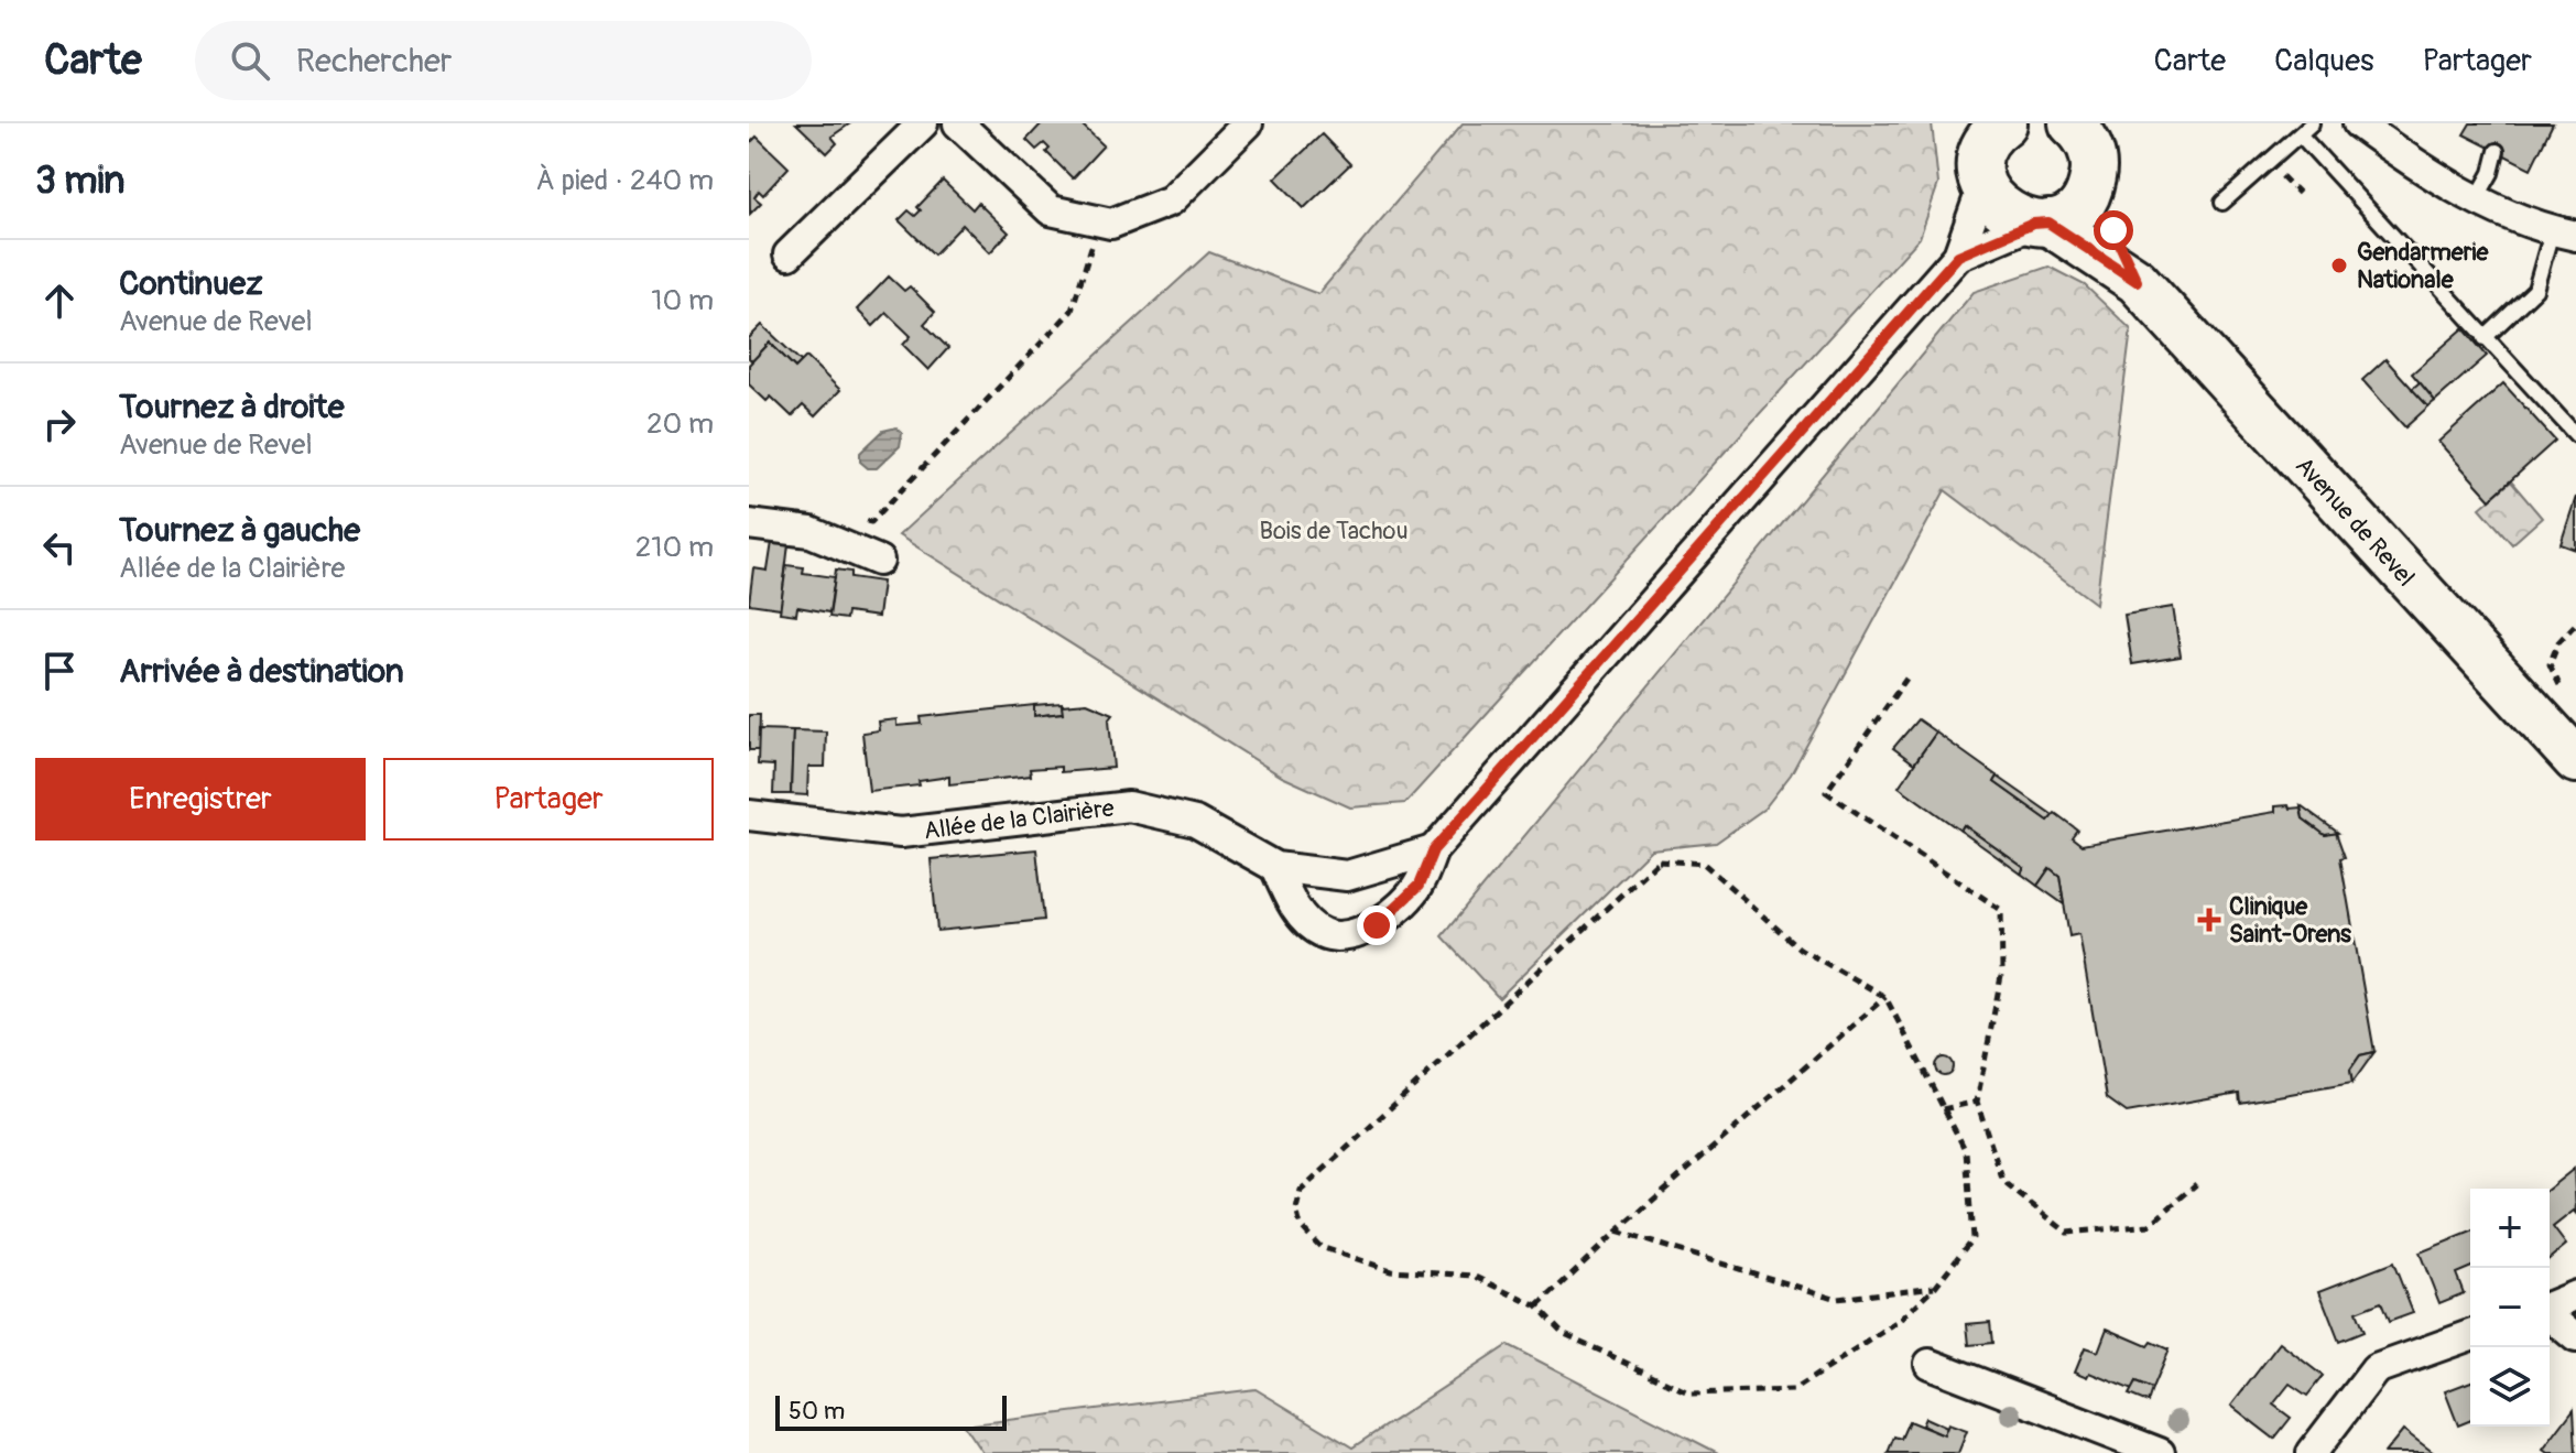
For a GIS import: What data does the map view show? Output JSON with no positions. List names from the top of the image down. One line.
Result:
{"streets":{"main road":["Avenue de Revel"],"street":["Allée de la Clairière"]},"parks":["Bois de Tachou"],"places":{"other":["Gendarmerie Nationale"],"health":["Clinique Saint-Orens"]},"scale_bar":"50 m","page":{"header":"Carte","search":"Rechercher","nav":["Carte","Calques","Partager"],"heading":["3 min","À pied · 240 m"],"list":[["Continuez","Avenue de Revel","10 m"],["Tournez à droite","Avenue de Revel","20 m"],["Tournez à gauche","Allée de la Clairière","210 m"],"Arrivée à destination"],"buttons":["Enregistrer","Partager"],"map_buttons":["+","−"],"scale":"50 m"}}
